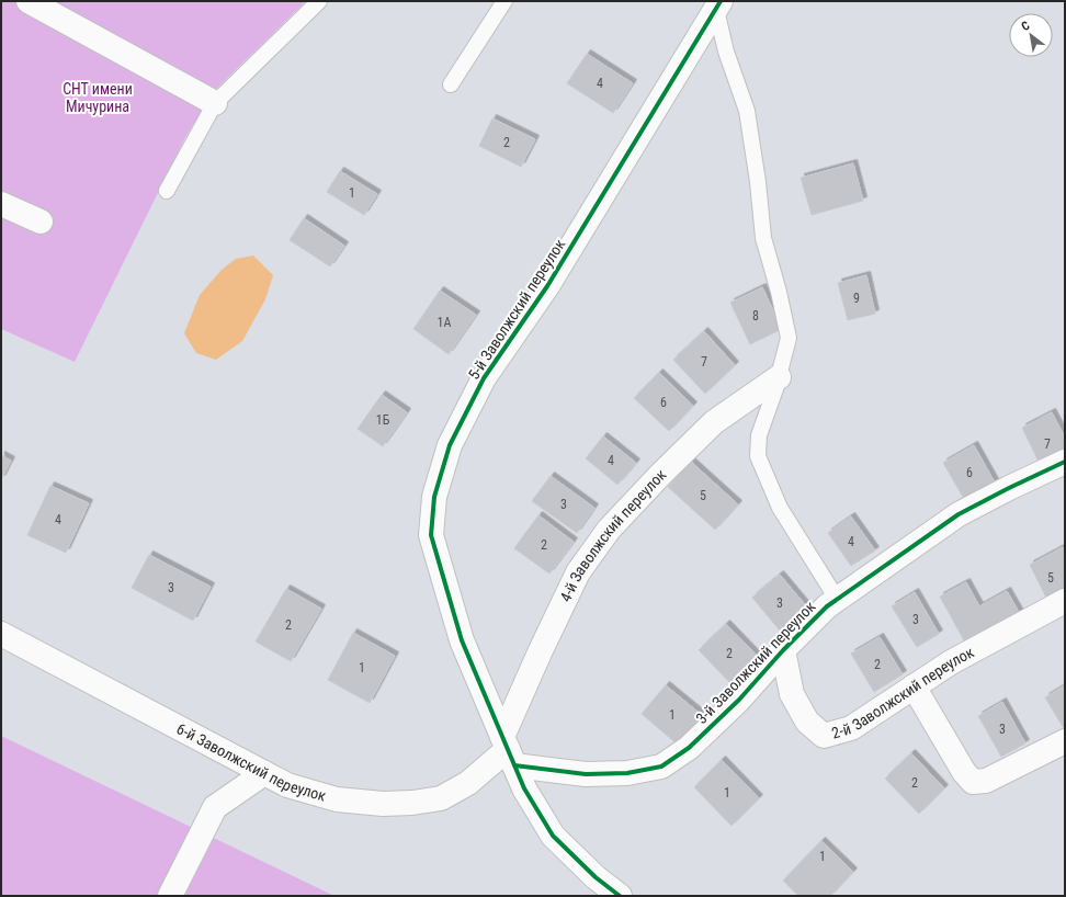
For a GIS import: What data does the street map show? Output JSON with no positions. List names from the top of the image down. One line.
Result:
{"streets":{"street":["5-й Заволжский переулок","4-й Заволжский переулок","3-й Заволжский переулок","2-й Заволжский переулок","6-й Заволжский переулок"]},"crossings":[["5-й Заволжский переулок","4-й Заволжский переулок"],["5-й Заволжский переулок","3-й Заволжский переулок"],["5-й Заволжский переулок","6-й Заволжский переулок"],["4-й Заволжский переулок","3-й Заволжский переулок"],["4-й Заволжский переулок","6-й Заволжский переулок"],["3-й Заволжский переулок","2-й Заволжский переулок"],["3-й Заволжский переулок","6-й Заволжский переулок"]],"parks":["СНТ имени Мичурина"],"house_numbers":["4","2","1","9","8","1А","7","6","1Б","7","4","6","5","3","4","4","2","5","3","3","3","2","2","2","1","1","3","2","1","1"],"north":"top left"}
